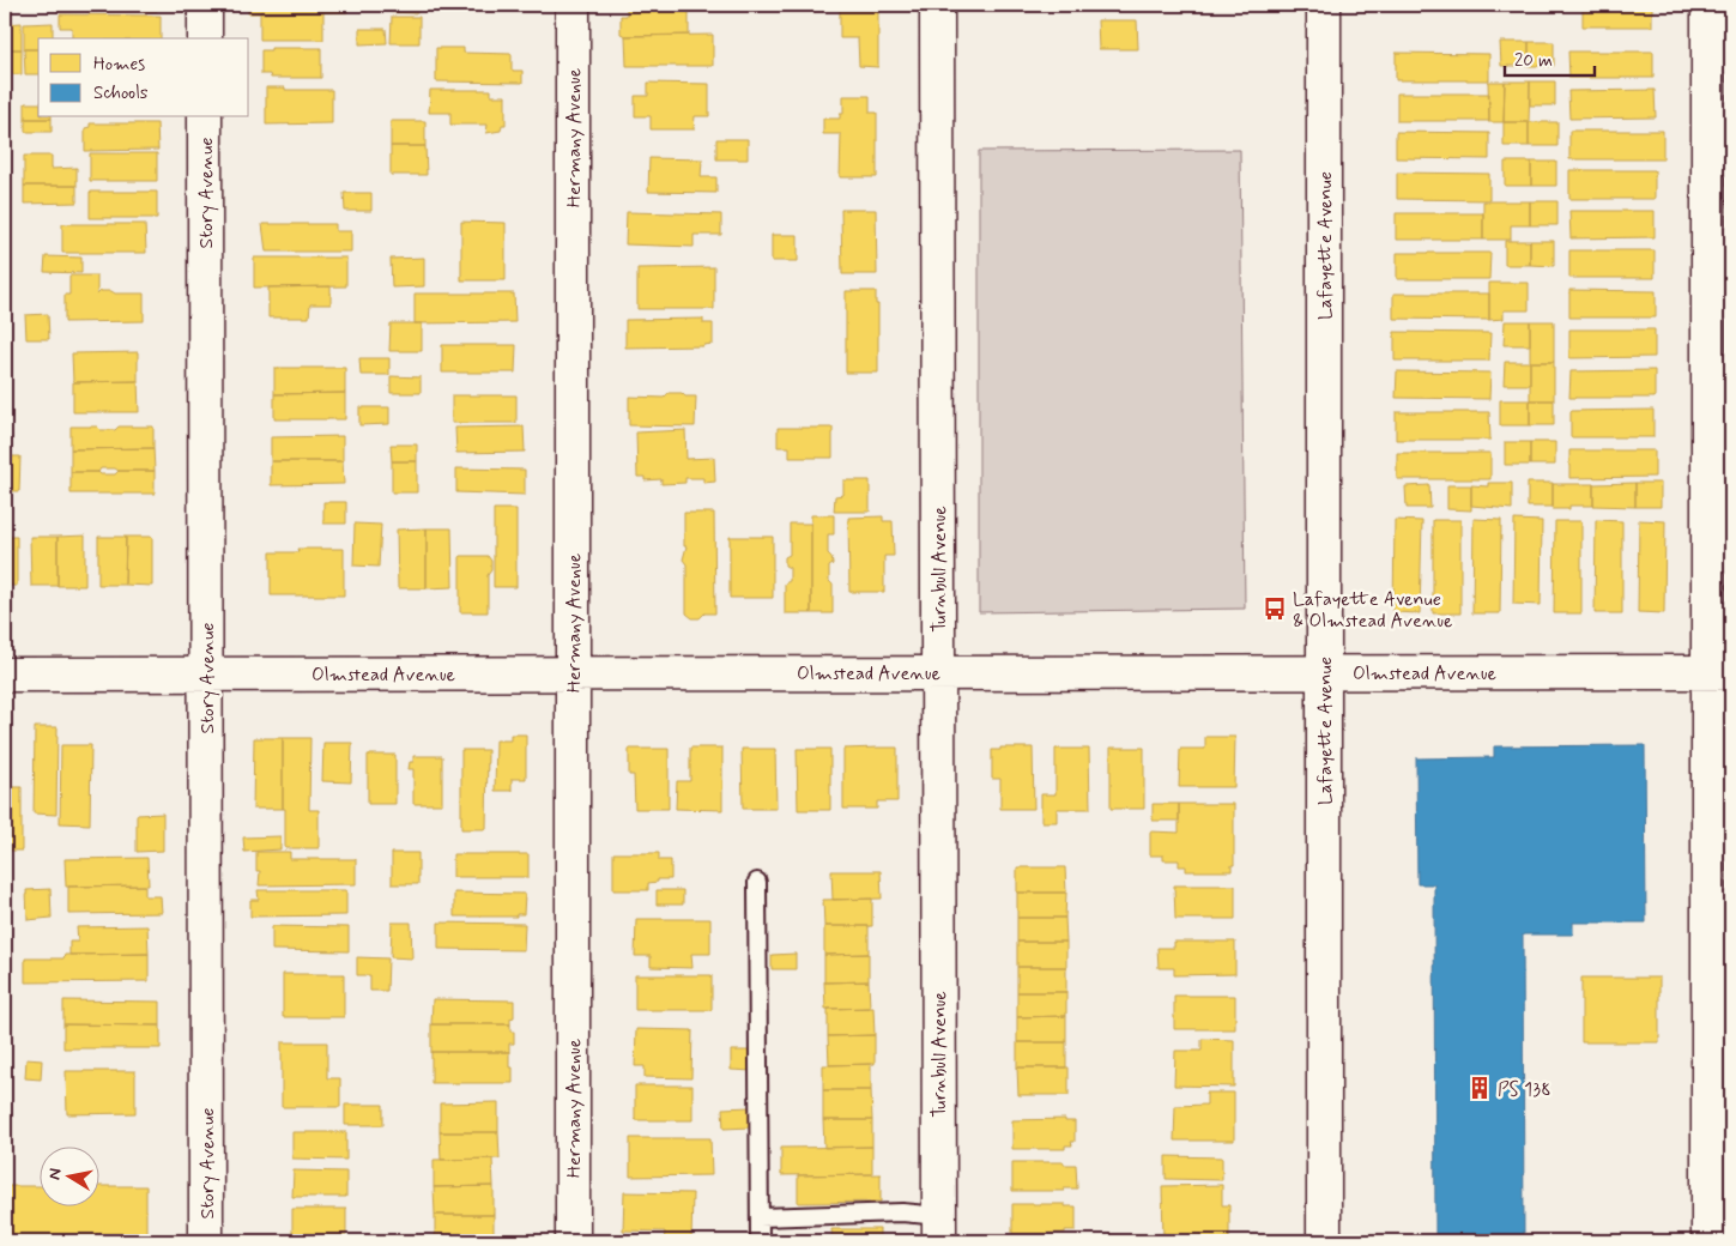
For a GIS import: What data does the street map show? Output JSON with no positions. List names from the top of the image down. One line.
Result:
{"streets":{"street":["Hermany Avenue","Story Avenue","Lafayette Avenue","Turnbull Avenue","Olmstead Avenue"]},"crossings":[["Hermany Avenue","Olmstead Avenue"],["Story Avenue","Olmstead Avenue"],["Lafayette Avenue","Olmstead Avenue"],["Turnbull Avenue","Olmstead Avenue"]],"places":{"bus stop":["Lafayette Avenue & Olmstead Avenue"],"building":["PS 138"]},"legend":["Homes","Schools"],"scale_bar":"20 m","north":"left"}
